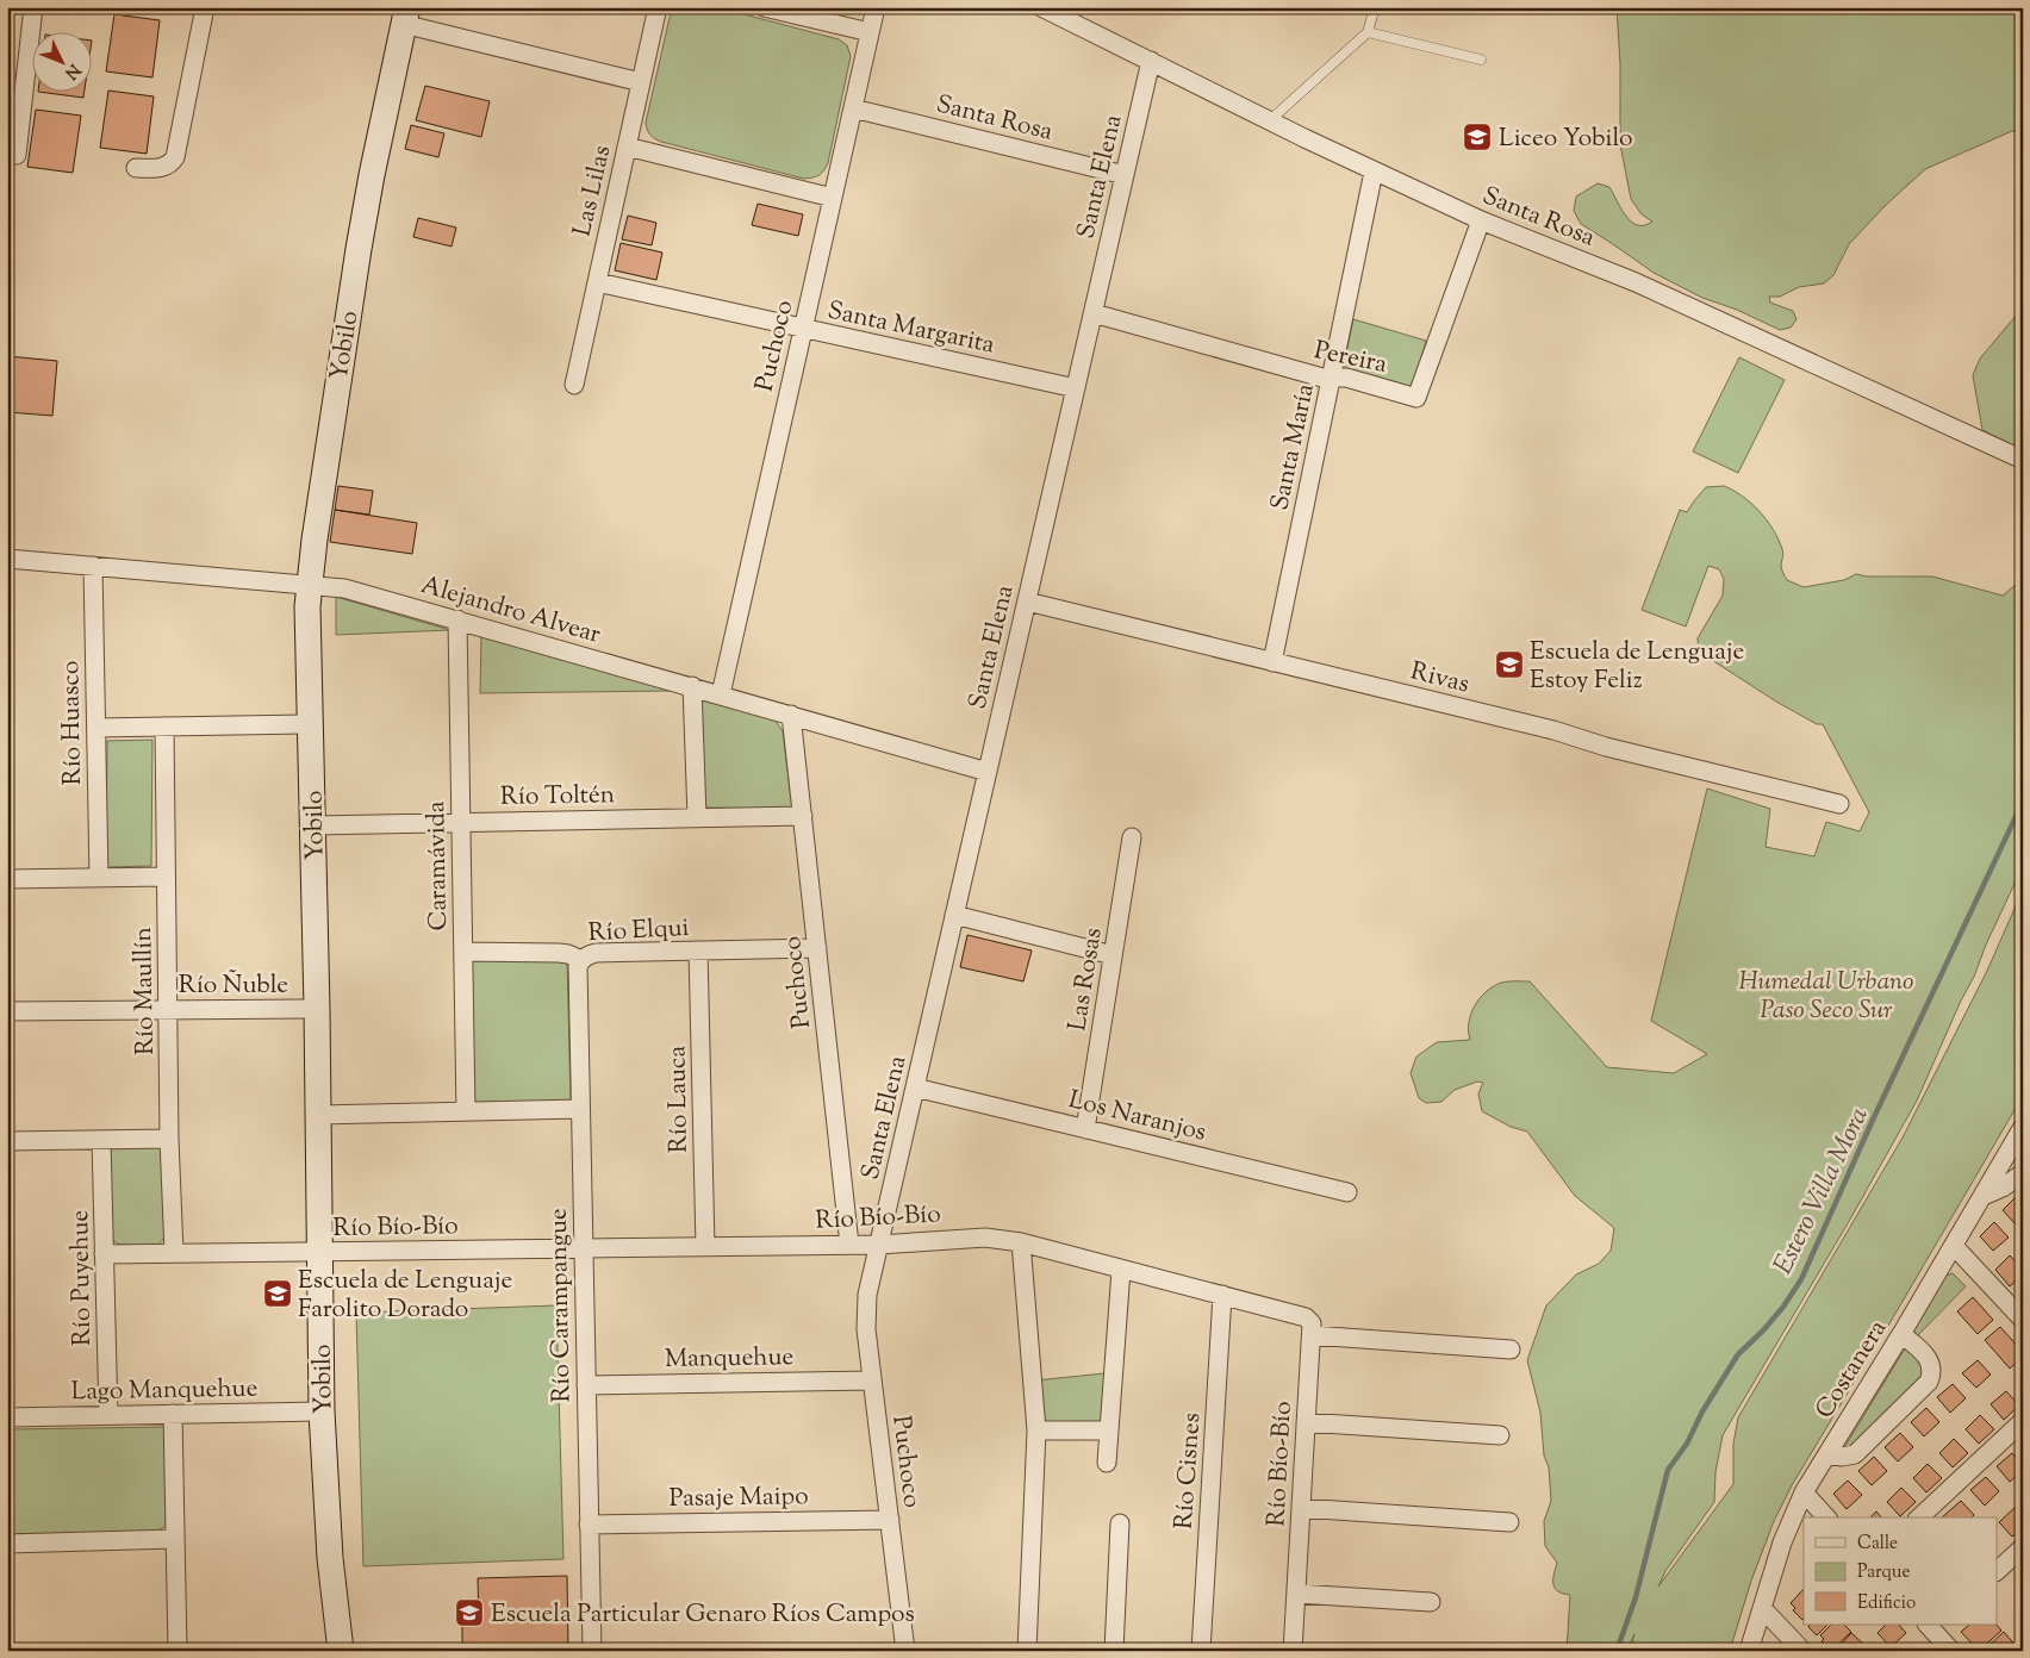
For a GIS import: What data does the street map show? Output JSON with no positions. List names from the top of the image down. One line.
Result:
{"streets":{"main road":["Yobilo"],"street":["Santa Rosa","Santa Elena","Las Lilas","Santa Margarita","Puchoco","Pereira","Santa María","Alejandro Alvear","Rivas","Río Huasco","Río Toltén","Caramávida","Río Elqui","Las Rosas","Río Ñuble","Río Maullín","Río Lauca","Los Naranjos","Río Bío-Bío","Río Puyehue","Río Carampangue","Manquehue","Costanera","Lago Manquehue","Río Cisnes","Pasaje Maipo"]},"crossings":[["Santa Rosa","Santa Elena"],["Santa Rosa","Puchoco"],["Santa Rosa","Pereira"],["Santa Rosa","Santa María"],["Santa Elena","Santa Margarita"],["Santa Elena","Puchoco"],["Santa Elena","Pereira"],["Santa Elena","Alejandro Alvear"],["Santa Elena","Rivas"],["Santa Elena","Los Naranjos"],["Santa Elena","Río Bío-Bío"],["Las Lilas","Santa Margarita"],["Santa Margarita","Puchoco"],["Yobilo","Alejandro Alvear"],["Yobilo","Río Toltén"],["Yobilo","Río Ñuble"],["Yobilo","Río Bío-Bío"],["Yobilo","Lago Manquehue"],["Puchoco","Alejandro Alvear"],["Puchoco","Río Toltén"],["Puchoco","Río Elqui"],["Puchoco","Río Bío-Bío"],["Puchoco","Manquehue"],["Puchoco","Pasaje Maipo"],["Pereira","Santa María"],["Santa María","Rivas"],["Alejandro Alvear","Río Huasco"],["Alejandro Alvear","Caramávida"],["Río Toltén","Caramávida"],["Caramávida","Río Elqui"],["Río Elqui","Río Lauca"],["Río Elqui","Río Carampangue"],["Las Rosas","Los Naranjos"],["Río Ñuble","Río Maullín"],["Río Maullín","Río Bío-Bío"],["Río Lauca","Río Bío-Bío"],["Río Bío-Bío","Río Puyehue"],["Río Bío-Bío","Río Carampangue"],["Río Bío-Bío","Río Cisnes"],["Río Puyehue","Lago Manquehue"],["Río Carampangue","Manquehue"],["Río Carampangue","Pasaje Maipo"]],"water":["Estero Villa Mora"],"parks":["Humedal Urbano Paso Seco Sur"],"places":{"school or university":["Liceo Yobilo","Escuela de Lenguaje Estoy Feliz","Escuela de Lenguaje Farolito Dorado","Escuela Particular Genaro Ríos Campos"]},"legend":["Calle","Parque","Edificio"],"north":"bottom right"}
